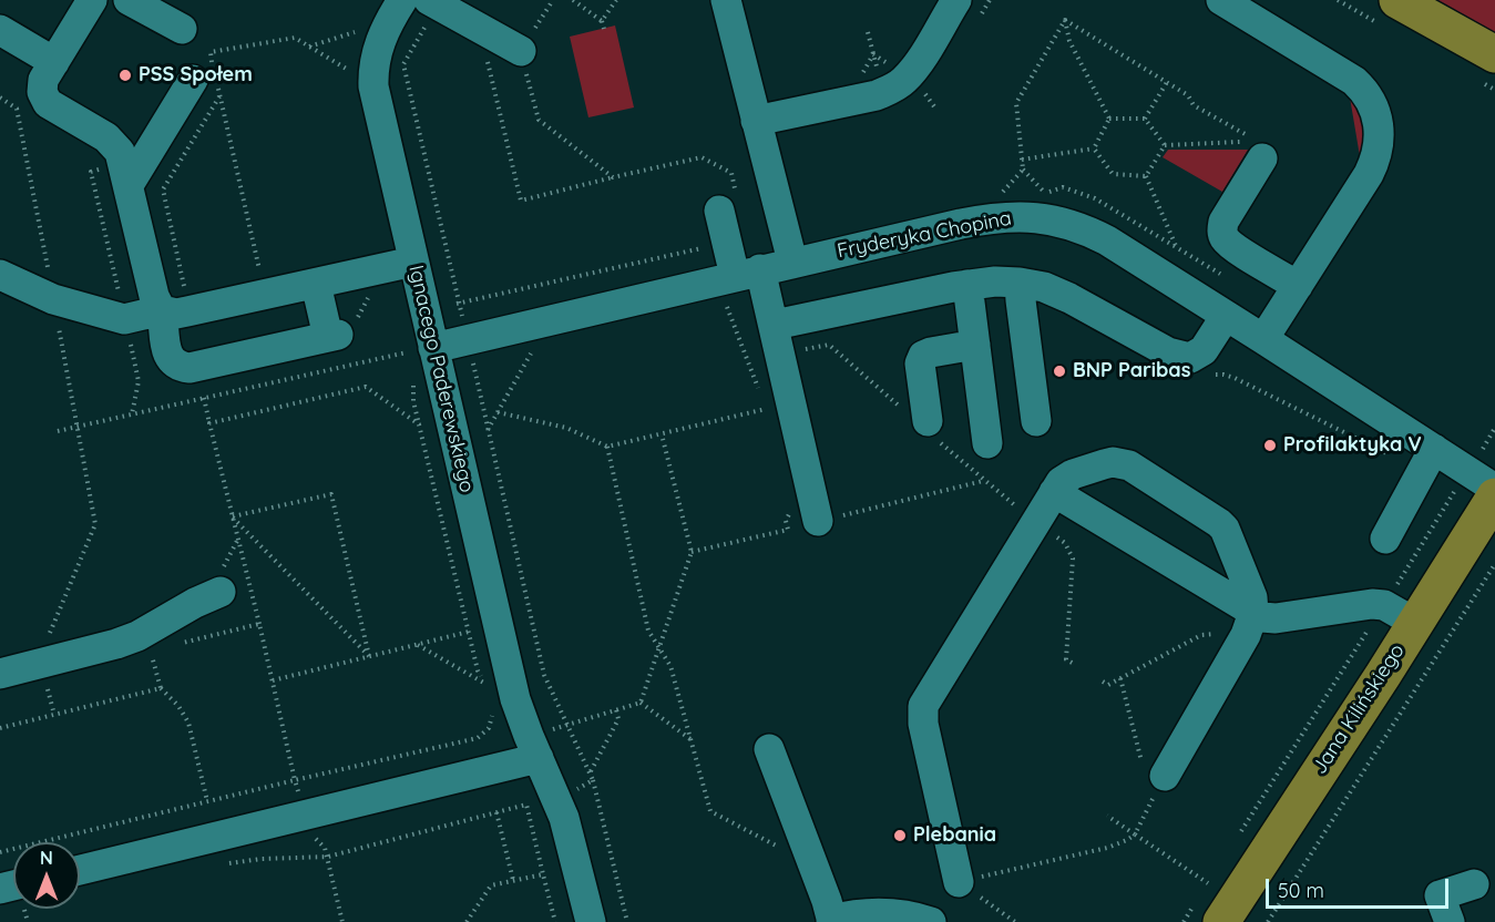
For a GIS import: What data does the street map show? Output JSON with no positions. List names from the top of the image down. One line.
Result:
{"streets":{"main road":["Jana Kilińskiego"],"street":["Fryderyka Chopina","Ignacego Paderewskiego"]},"crossings":[["Fryderyka Chopina","Ignacego Paderewskiego"]],"places":["PSS Społem","BNP Paribas","Profilaktyka V","Plebania"],"scale_bar":"50 m","north":"top"}
